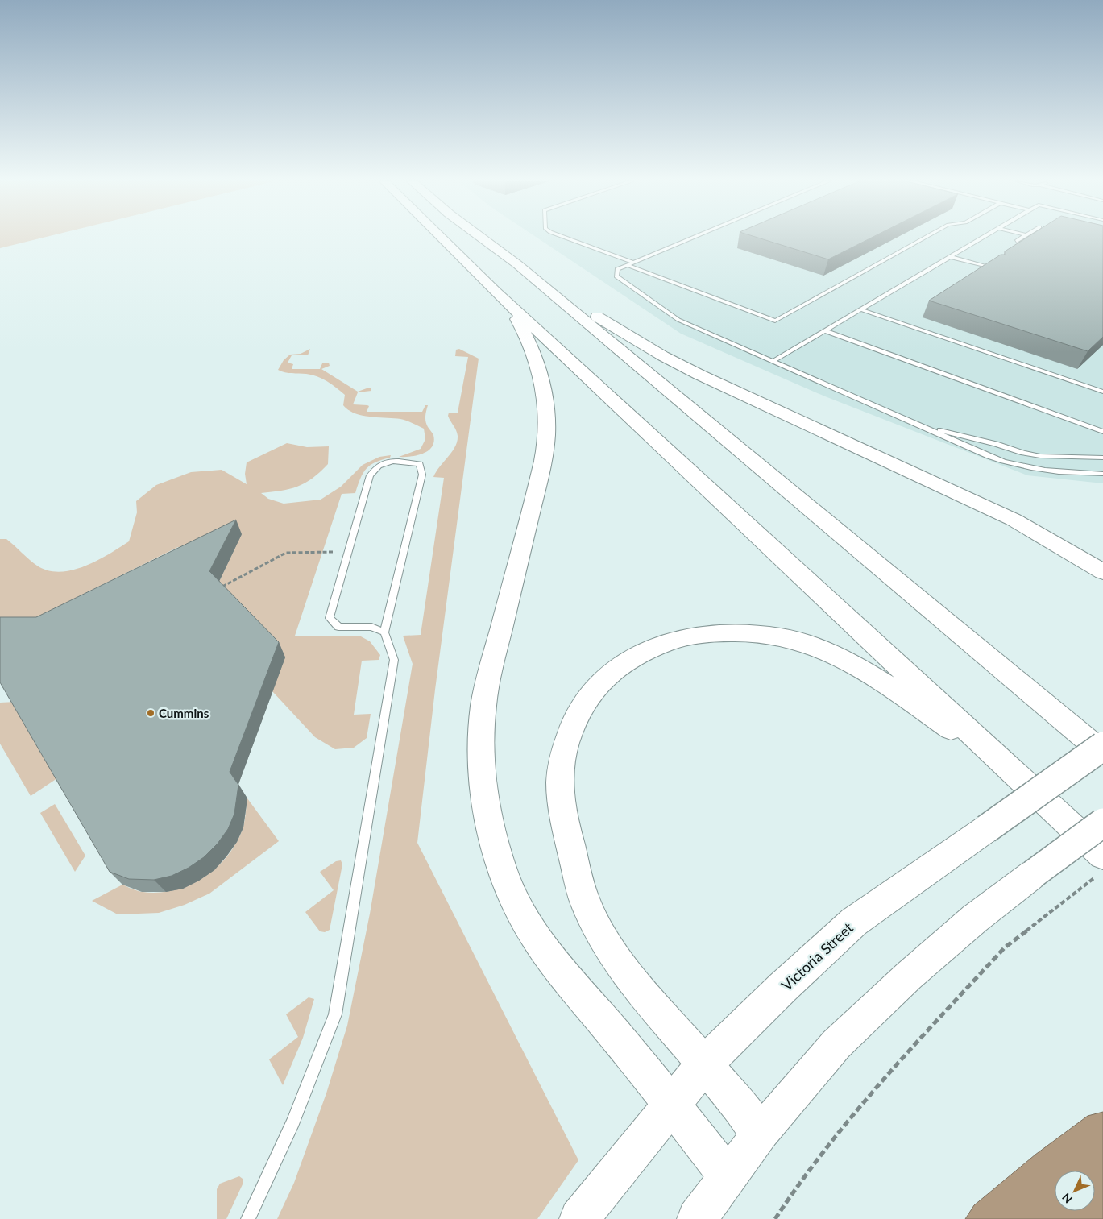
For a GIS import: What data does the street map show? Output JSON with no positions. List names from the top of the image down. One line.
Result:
{"streets":{"main road":["Victoria Street"]},"places":["Cummins"],"north":"bottom left"}
